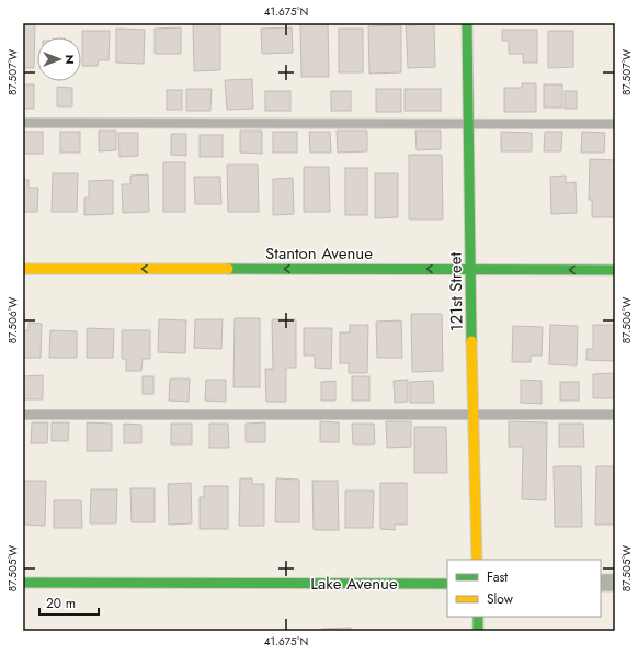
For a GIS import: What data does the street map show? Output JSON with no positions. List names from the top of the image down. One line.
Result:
{"streets":{"street":["Stanton Avenue","121st Street","Lake Avenue"]},"crossings":[["Stanton Avenue","121st Street"]],"one_way":["Stanton Avenue"],"legend":["Fast","Slow"],"scale_bar":"20 m","north":"right","coordinates":["41.675°N","87.507°W","87.506°W","87.505°W"]}
